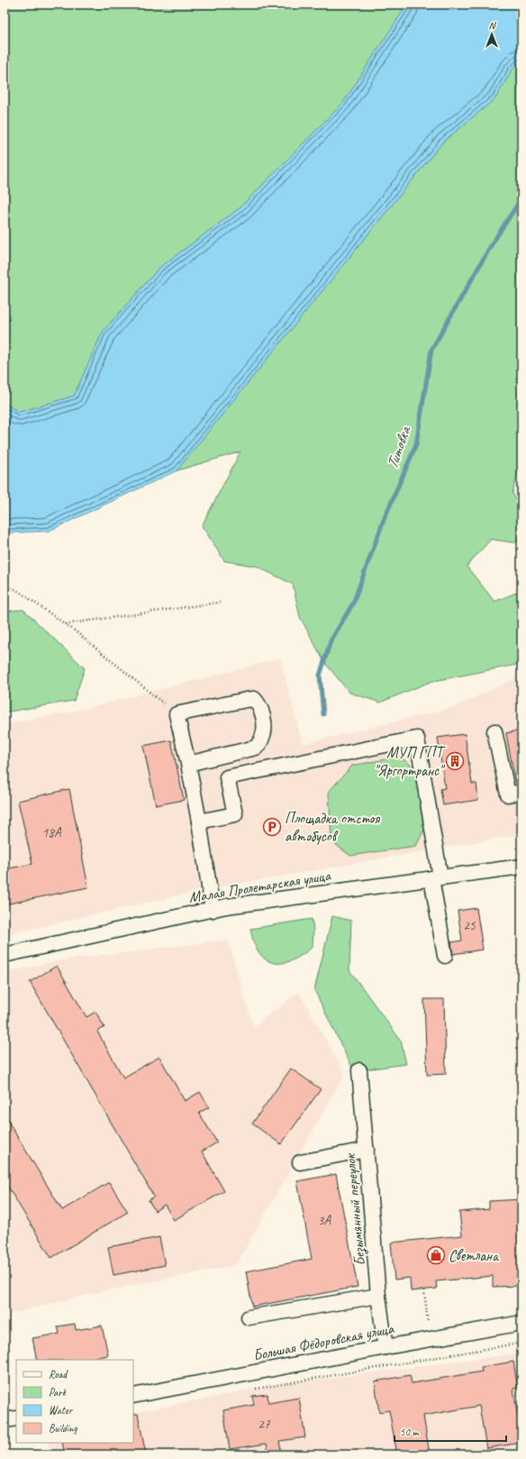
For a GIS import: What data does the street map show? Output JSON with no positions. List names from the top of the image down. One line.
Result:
{"streets":{"street":["Малая Пролетарская улица","Безымянный переулок","Большая Фёдоровская улица"]},"crossings":[["Безымянный переулок","Большая Фёдоровская улица"]],"water":["Титовка"],"places":{"building":["МУП ГПТ \"Яргортранс\""],"parking":["Площадка отстоя автобусов"],"shop":["Светлана"]},"house_numbers":["18А","25","3А","27"],"legend":["Road","Park","Water","Building"],"scale_bar":"50 m","north":"top"}
